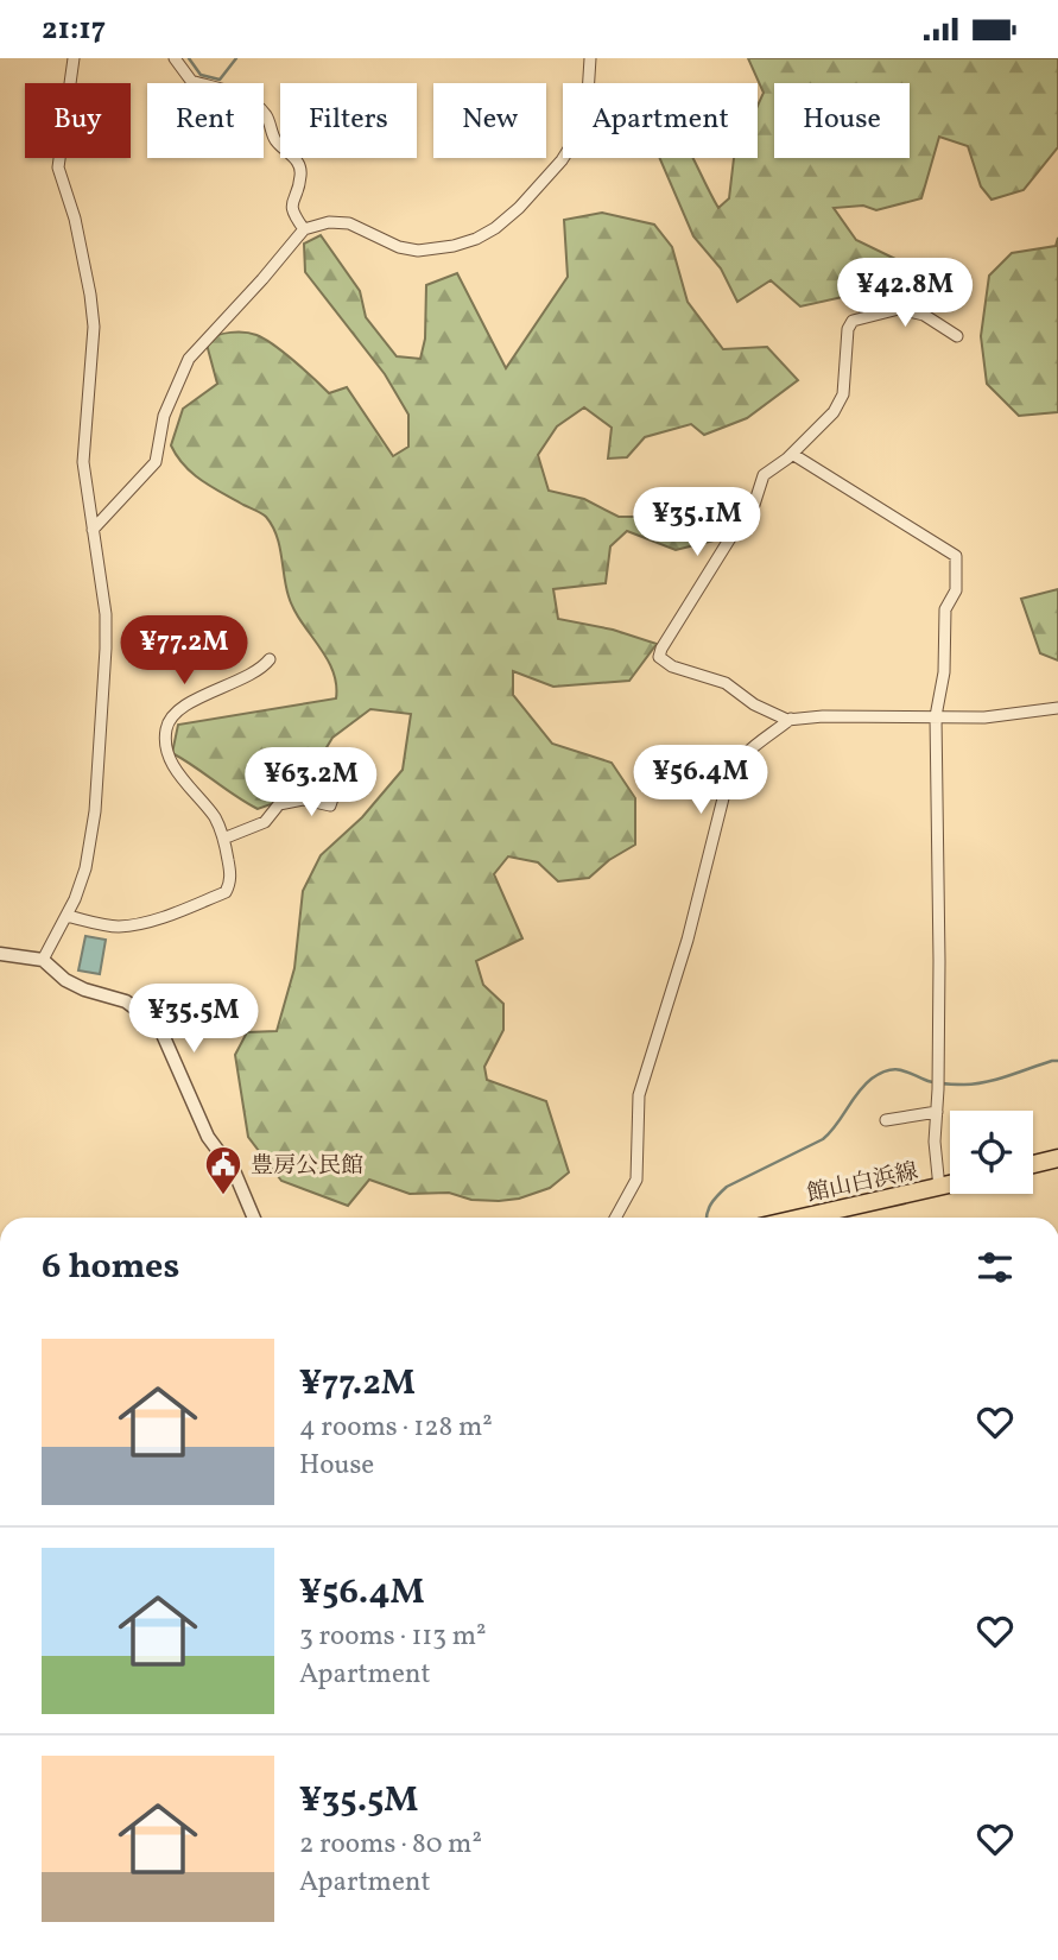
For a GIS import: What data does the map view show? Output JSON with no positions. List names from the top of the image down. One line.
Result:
{"streets":{"main road":["館山白浜線"]},"places":{"public building":["豊房公民館"]},"page":{"status":"21:17","chip":["Buy","Rent","Filters","New","Apartment","House"],"price":["¥42.8M","¥35.1M","¥77.2M","¥56.4M","¥63.2M","¥35.5M"],"heading":"6 homes","list":[{"name":"¥77.2M","note":"4 rooms · 128 m² · House"},{"name":"¥56.4M","note":"3 rooms · 113 m² · Apartment"},{"name":"¥35.5M","note":"2 rooms · 80 m² · Apartment"}]}}
